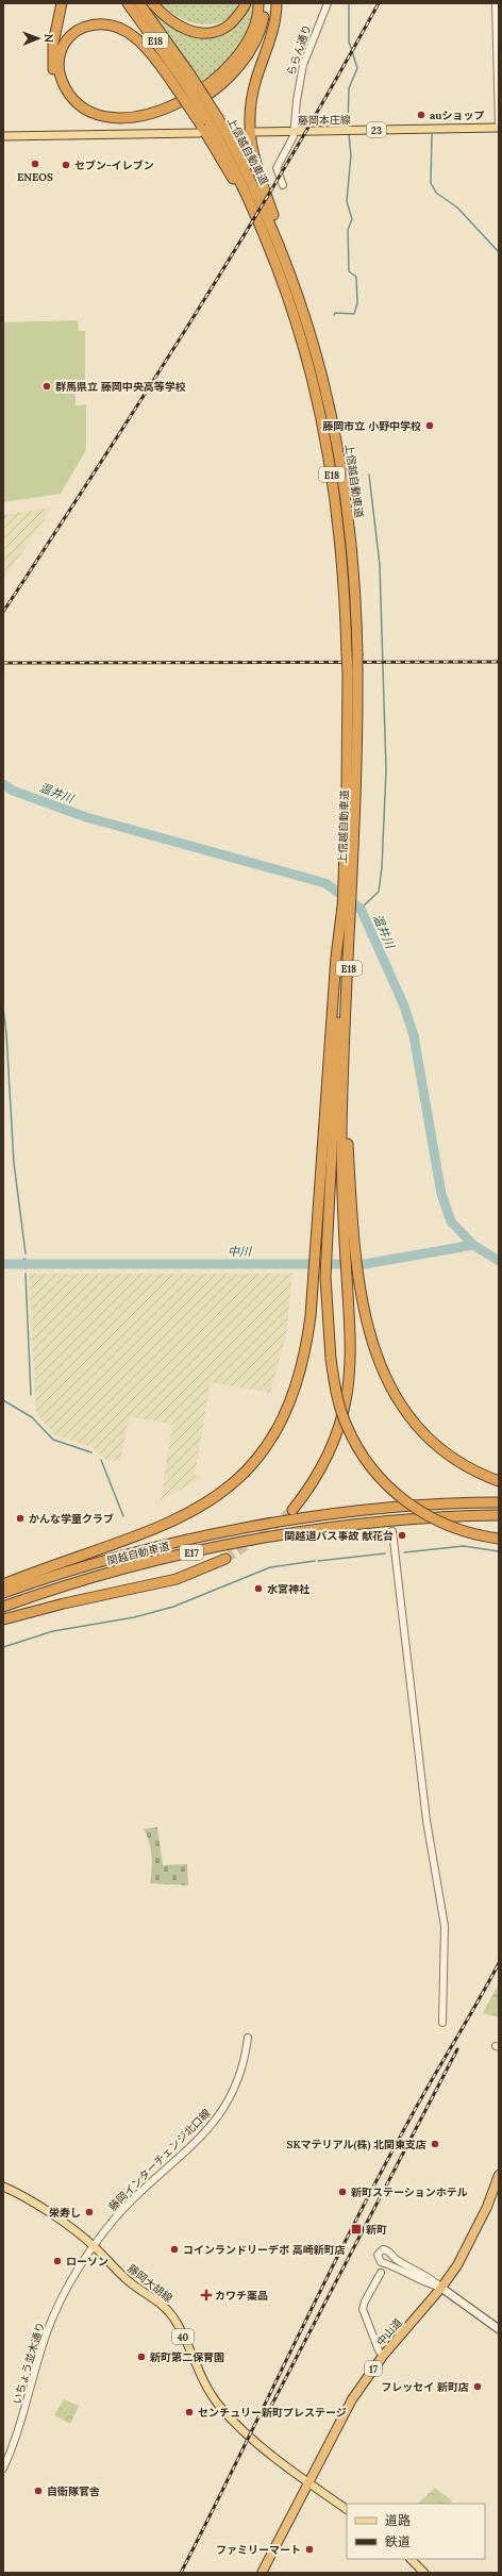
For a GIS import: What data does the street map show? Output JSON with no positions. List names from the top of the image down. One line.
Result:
{"streets":{"highway":["E18","上信越自動車道","E17","関越自動車道","中山道","17"],"main road":["藤岡本庄線","23","藤岡大胡線","40"],"street":["ららん通り","藤岡インターチェンジ北口線","いちょう並木通り"]},"crossings":[["ららん通り","藤岡本庄線"],["藤岡インターチェンジ北口線","藤岡大胡線"],["藤岡インターチェンジ北口線","いちょう並木通り"],["藤岡大胡線","中山道"],["藤岡大胡線","いちょう並木通り"]],"water":["温井川","中川"],"places":{"other":["auショップ","ENEOS","セブン-イレブン","群馬県立 藤岡中央高等学校","藤岡市立 小野中学校","かんな学童クラブ","関越道バス事故 献花台","水宮神社","SKマテリアル(株) 北関東支店","新町ステーションホテル","栄寿し","コインランドリーデポ 高崎新町店","ローソン","新町第二保育園","フレッセイ 新町店","センチュリー新町プレステージ","自衛隊官舎","ファミリーマート"],"transit":["新町"],"health":["カワチ薬品"]},"legend":["道路","鉄道"],"north":"right"}
